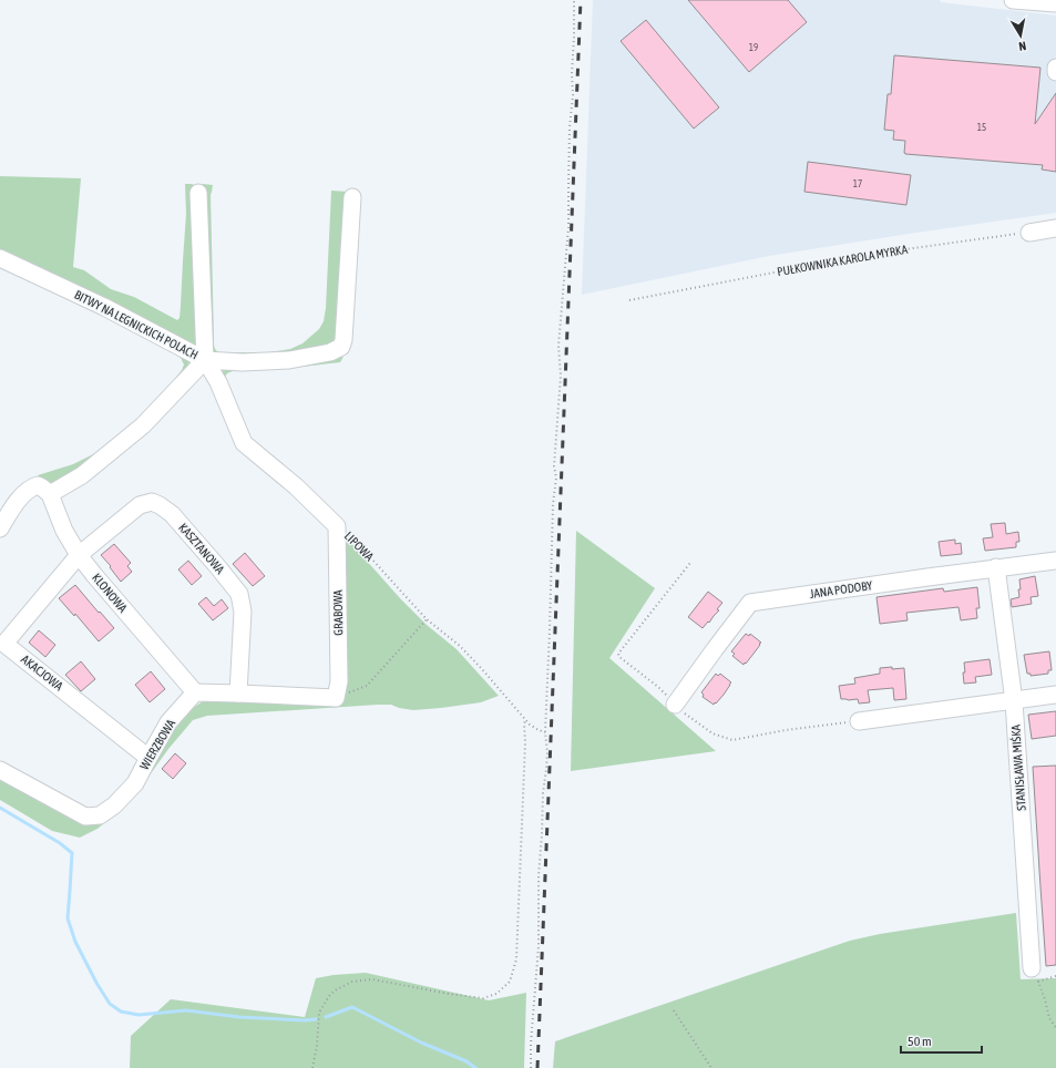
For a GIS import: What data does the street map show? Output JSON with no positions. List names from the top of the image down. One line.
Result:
{"streets":{"street":["BITWY NA LEGNICKICH POLACH","LIPOWA","KASZTANOWA","JANA PODOBY","KLONOWA","GRABOWA","AKACJOWA","WIERZBOWA","STANISŁAWA MIŚKA"],"path":["PUŁKOWNIKA KAROLA MYRKA"]},"crossings":[["BITWY NA LEGNICKICH POLACH","LIPOWA"],["LIPOWA","GRABOWA"],["KASZTANOWA","KLONOWA"],["KASZTANOWA","AKACJOWA"],["JANA PODOBY","STANISŁAWA MIŚKA"],["KLONOWA","AKACJOWA"],["KLONOWA","WIERZBOWA"],["AKACJOWA","WIERZBOWA"]],"house_numbers":["19","15","17"],"scale_bar":"50 m","north":"bottom"}
